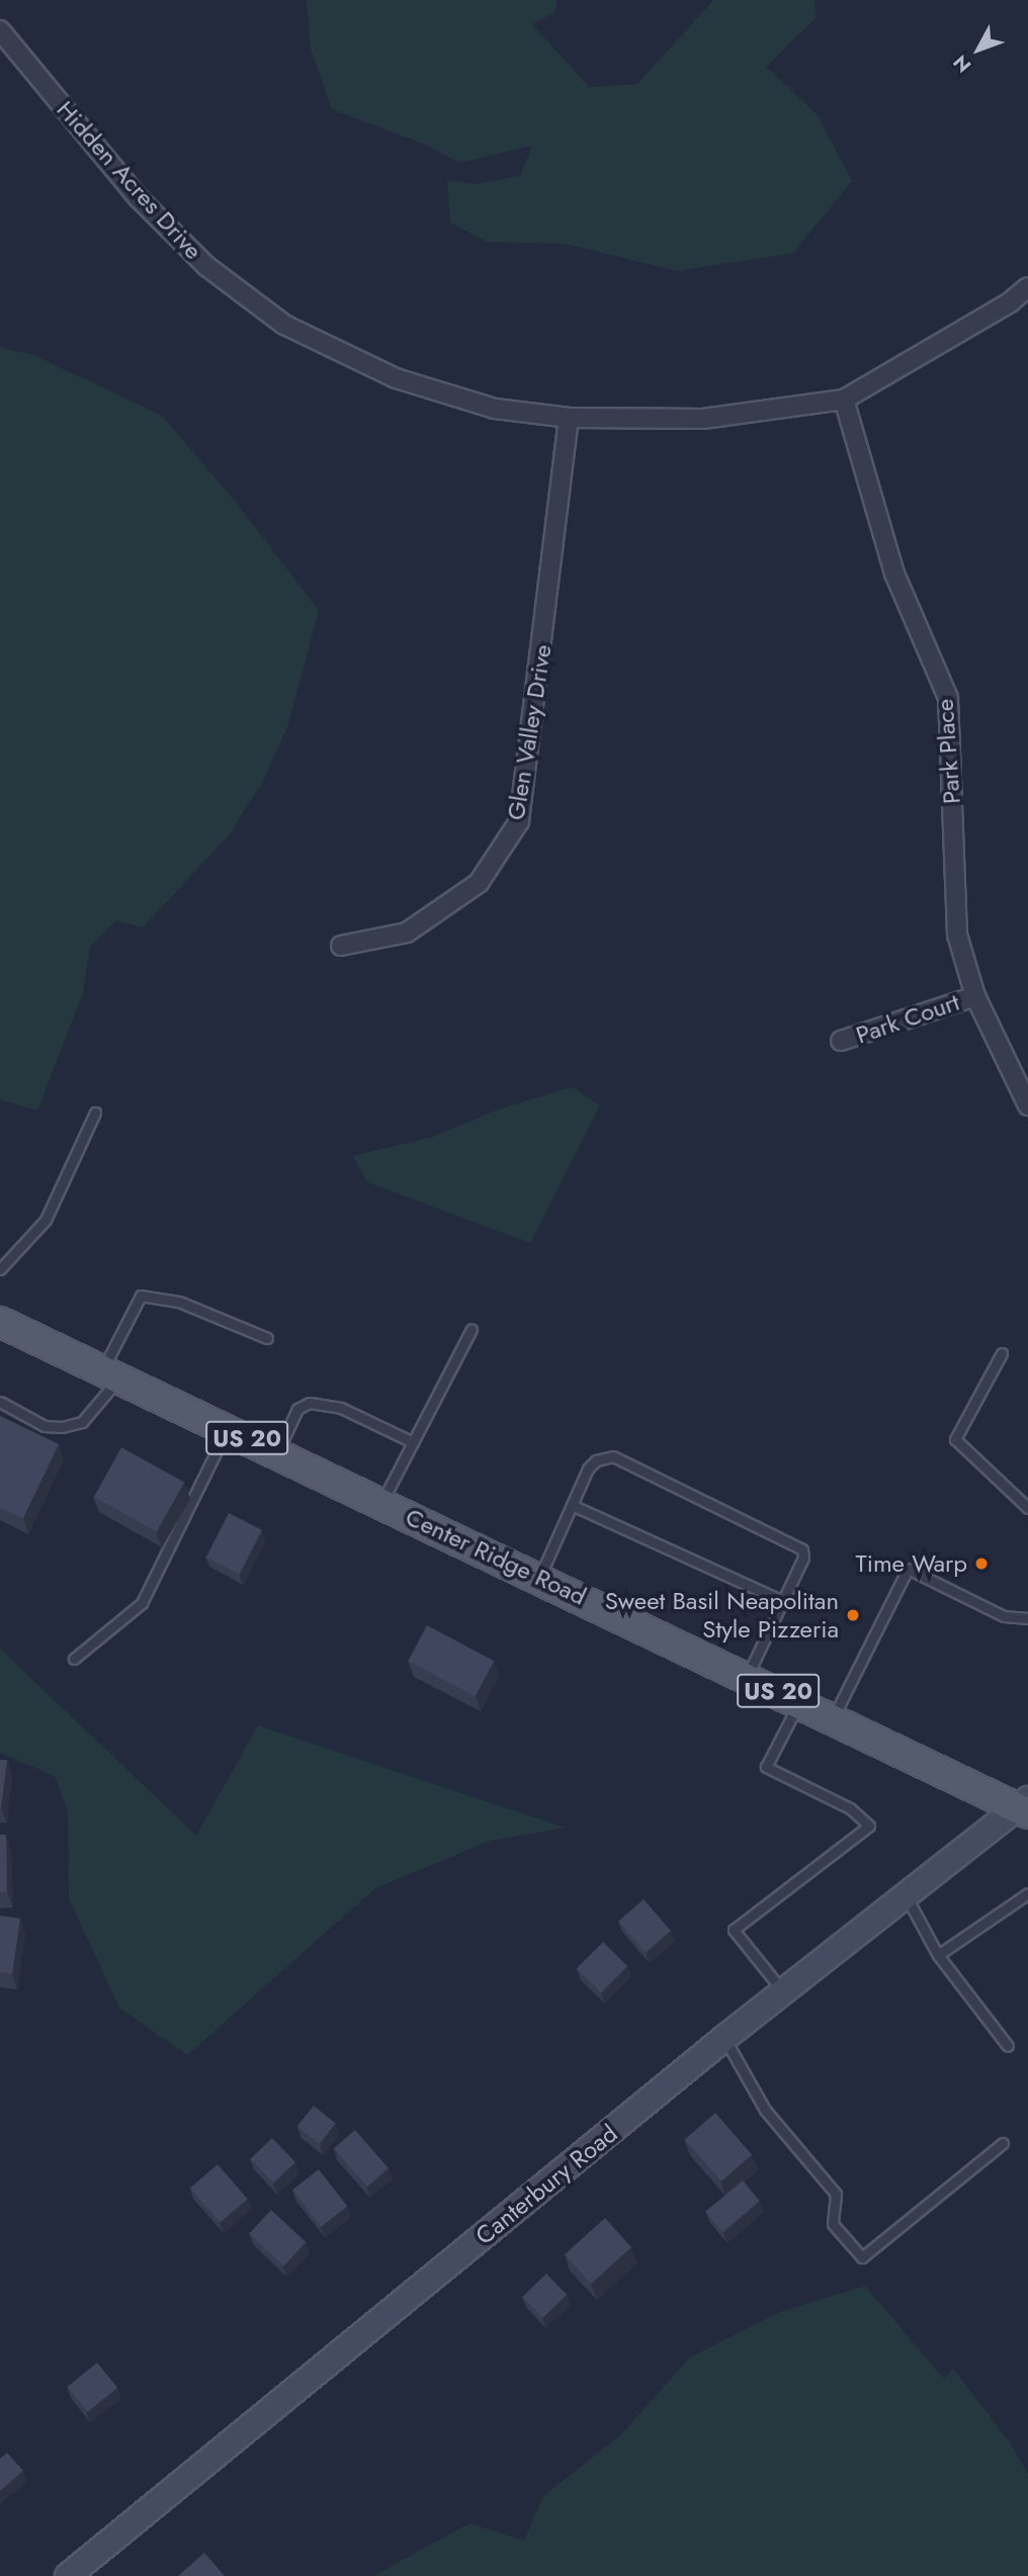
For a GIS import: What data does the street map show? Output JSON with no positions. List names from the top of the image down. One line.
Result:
{"streets":{"main road":["US 20","Center Ridge Road"],"street":["Hidden Acres Drive","Glen Valley Drive","Park Place","Park Court","Canterbury Road"]},"crossings":[["Hidden Acres Drive","Glen Valley Drive"],["Hidden Acres Drive","Park Place"],["Park Place","Park Court"],["Center Ridge Road","Canterbury Road"]],"places":["Time Warp","Sweet Basil Neapolitan Style Pizzeria"],"north":"bottom left"}
